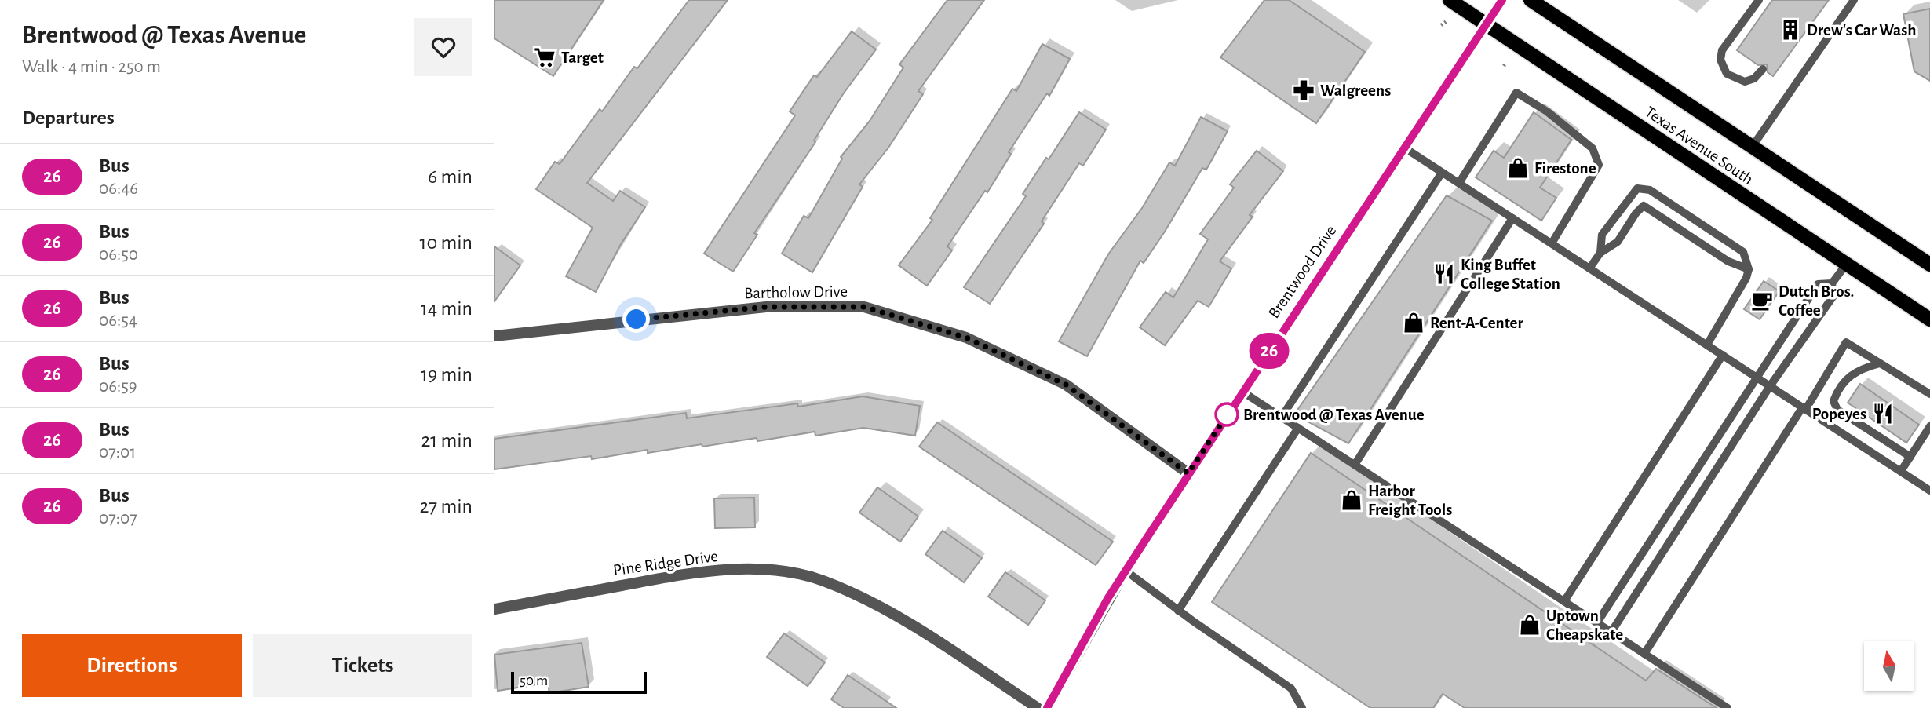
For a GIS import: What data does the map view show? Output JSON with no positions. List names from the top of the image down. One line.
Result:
{"streets":{"main road":["Texas Avenue South"],"street":["Brentwood Drive","Bartholow Drive","Pine Ridge Drive"]},"crossings":[["Texas Avenue South","Brentwood Drive"],["Brentwood Drive","Bartholow Drive"]],"places":{"building":["Drew's Car Wash"],"supermarket":["Target"],"pharmacy":["Walgreens"],"shop":["Firestone","Rent-A-Center","Harbor Freight Tools","Uptown Cheapskate"],"restaurant":["King Buffet College Station","Popeyes"],"cafe":["Dutch Bros. Coffee"],"other":["Brentwood @ Texas Avenue"]},"lines":["bus line 26"],"scale_bar":"50 m","north":"top","page":{"heading":[["Brentwood @ Texas Avenue","Walk · 4 min · 250 m"],"Departures"],"on_map":"26","list":[{"mark":"26","name":"Bus","note":"06:46","value":"6 min"},{"mark":"26","name":"Bus","note":"06:50","value":"10 min"},{"mark":"26","name":"Bus","note":"06:54","value":"14 min"},{"mark":"26","name":"Bus","note":"06:59","value":"19 min"},{"mark":"26","name":"Bus","note":"07:01","value":"21 min"},{"mark":"26","name":"Bus","note":"07:07","value":"27 min"}],"buttons":["Directions","Tickets"],"scale":"50 m"}}
